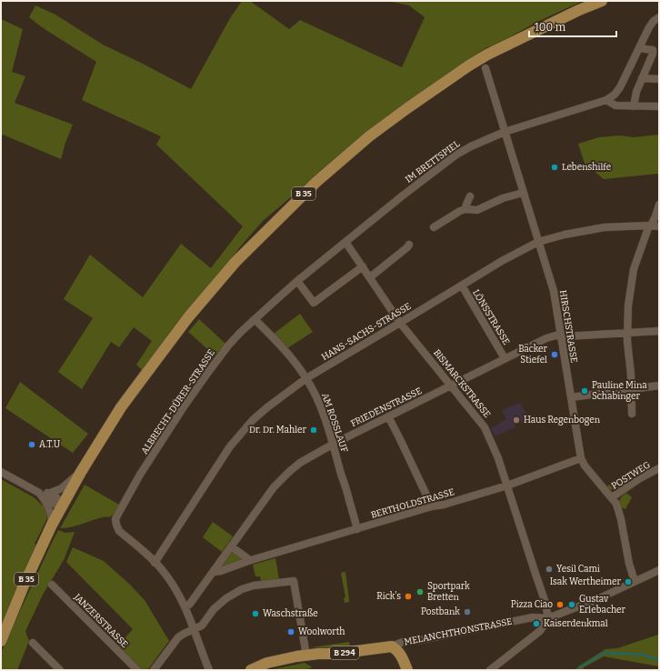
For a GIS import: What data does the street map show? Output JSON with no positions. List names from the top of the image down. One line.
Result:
{"streets":{"main road":["B 35","MELANCHTHONSTRASSE","B 294"],"street":["IM BRETTSPIEL","LÖNSSTRASSE","HIRSCHSTRASSE","HANS-SACHS-STRASSE","BISMARCKSTRASSE","ALBRECHT-DÜRER-STRASSE","FRIEDENSTRASSE","AM ROSSLAUF","POSTWEG","BERTHOLDSTRASSE","JANZERSTRASSE"]},"crossings":[["IM BRETTSPIEL","HIRSCHSTRASSE"],["IM BRETTSPIEL","BISMARCKSTRASSE"],["IM BRETTSPIEL","ALBRECHT-DÜRER-STRASSE"],["B 35","HIRSCHSTRASSE"],["LÖNSSTRASSE","HANS-SACHS-STRASSE"],["LÖNSSTRASSE","FRIEDENSTRASSE"],["HIRSCHSTRASSE","HANS-SACHS-STRASSE"],["HIRSCHSTRASSE","FRIEDENSTRASSE"],["HIRSCHSTRASSE","POSTWEG"],["HIRSCHSTRASSE","BERTHOLDSTRASSE"],["HIRSCHSTRASSE","MELANCHTHONSTRASSE"],["HANS-SACHS-STRASSE","BISMARCKSTRASSE"],["HANS-SACHS-STRASSE","ALBRECHT-DÜRER-STRASSE"],["HANS-SACHS-STRASSE","AM ROSSLAUF"],["BISMARCKSTRASSE","ALBRECHT-DÜRER-STRASSE"],["BISMARCKSTRASSE","FRIEDENSTRASSE"],["BISMARCKSTRASSE","BERTHOLDSTRASSE"],["BISMARCKSTRASSE","MELANCHTHONSTRASSE"],["ALBRECHT-DÜRER-STRASSE","AM ROSSLAUF"],["FRIEDENSTRASSE","AM ROSSLAUF"],["FRIEDENSTRASSE","BERTHOLDSTRASSE"],["AM ROSSLAUF","BERTHOLDSTRASSE"]],"places":["Lebenshilfe","Bäcker Stiefel","Pauline Mina Schabinger","Haus Regenbogen","Dr. Dr. Mahler","A.T.U","Yesil Cami","Isak Wertheimer","Sportpark Bretten","Rick's","Pizza Ciao","Gustav Erlebacher","Postbank","Waschstraße","Kaiserdenkmal","Woolworth"],"scale_bar":"100 m"}
